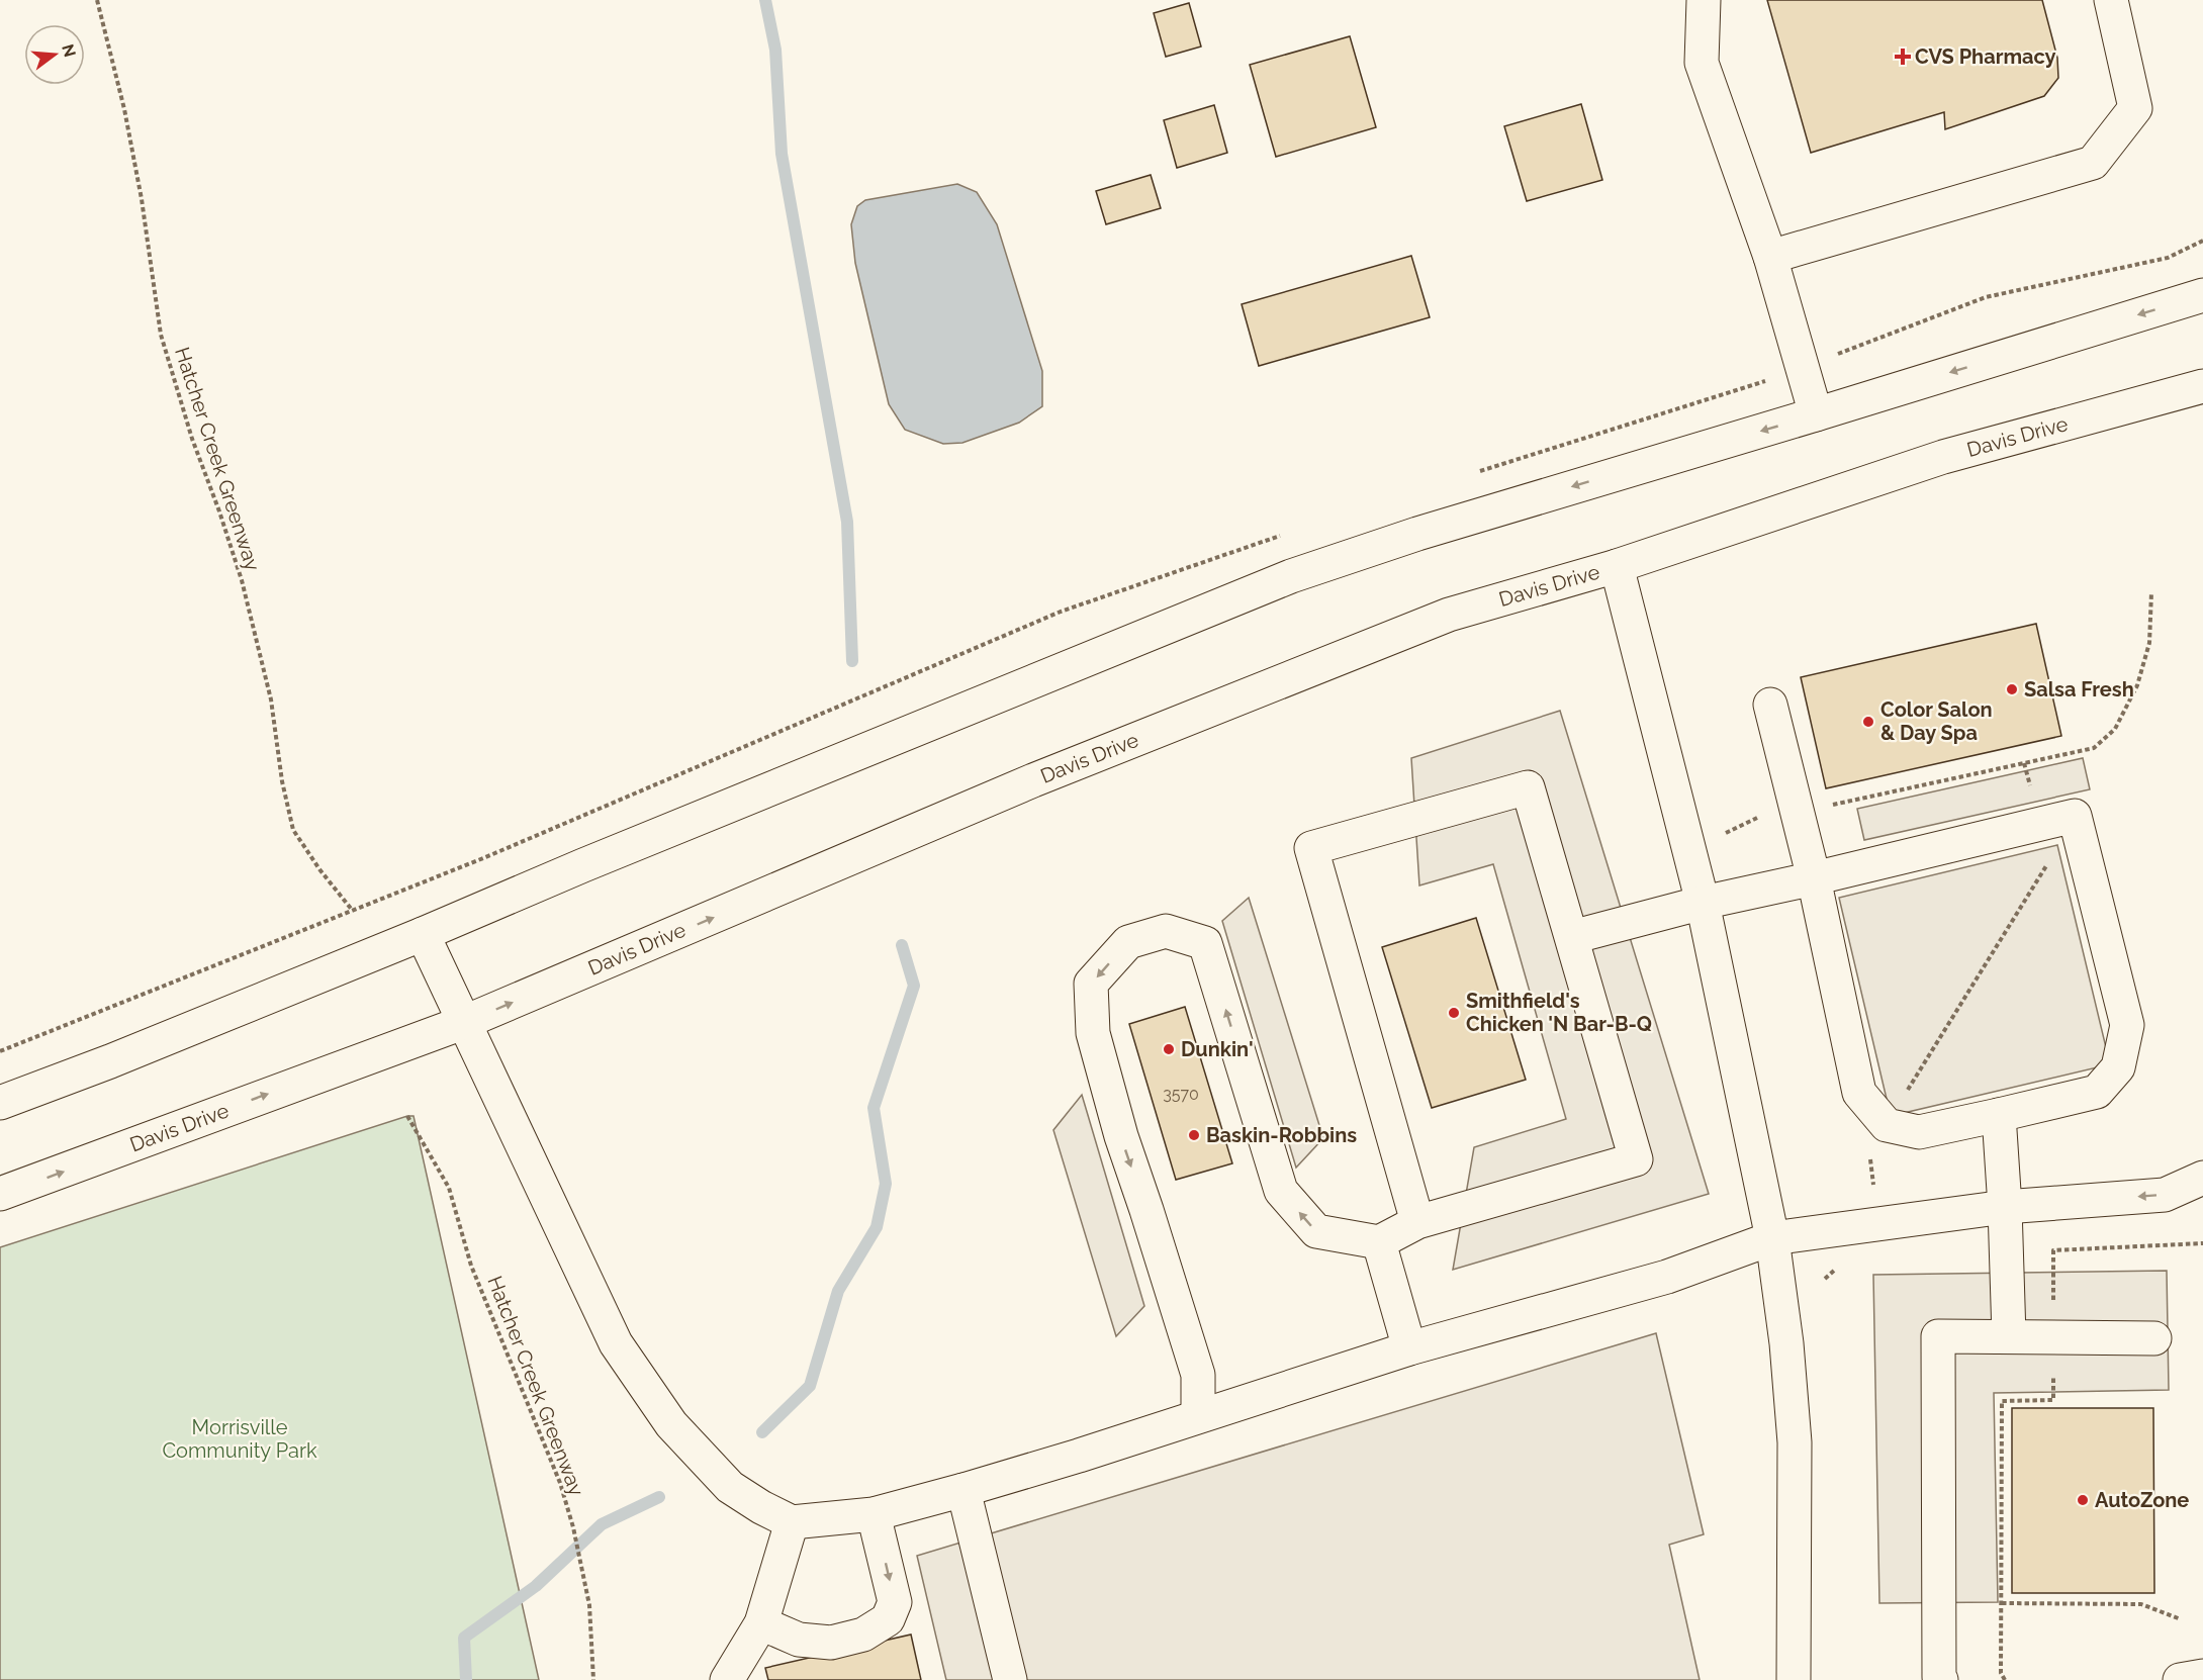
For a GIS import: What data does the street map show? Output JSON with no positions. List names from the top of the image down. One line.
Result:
{"streets":{"main road":["Davis Drive"],"path":["Hatcher Creek Greenway"]},"parks":["Morrisville Community Park"],"places":{"health":["CVS Pharmacy"],"other":["Salsa Fresh","Color Salon & Day Spa","Smithfield's Chicken 'N Bar-B-Q","Dunkin'","Baskin-Robbins","AutoZone"]},"house_numbers":["3570"],"north":"right"}
